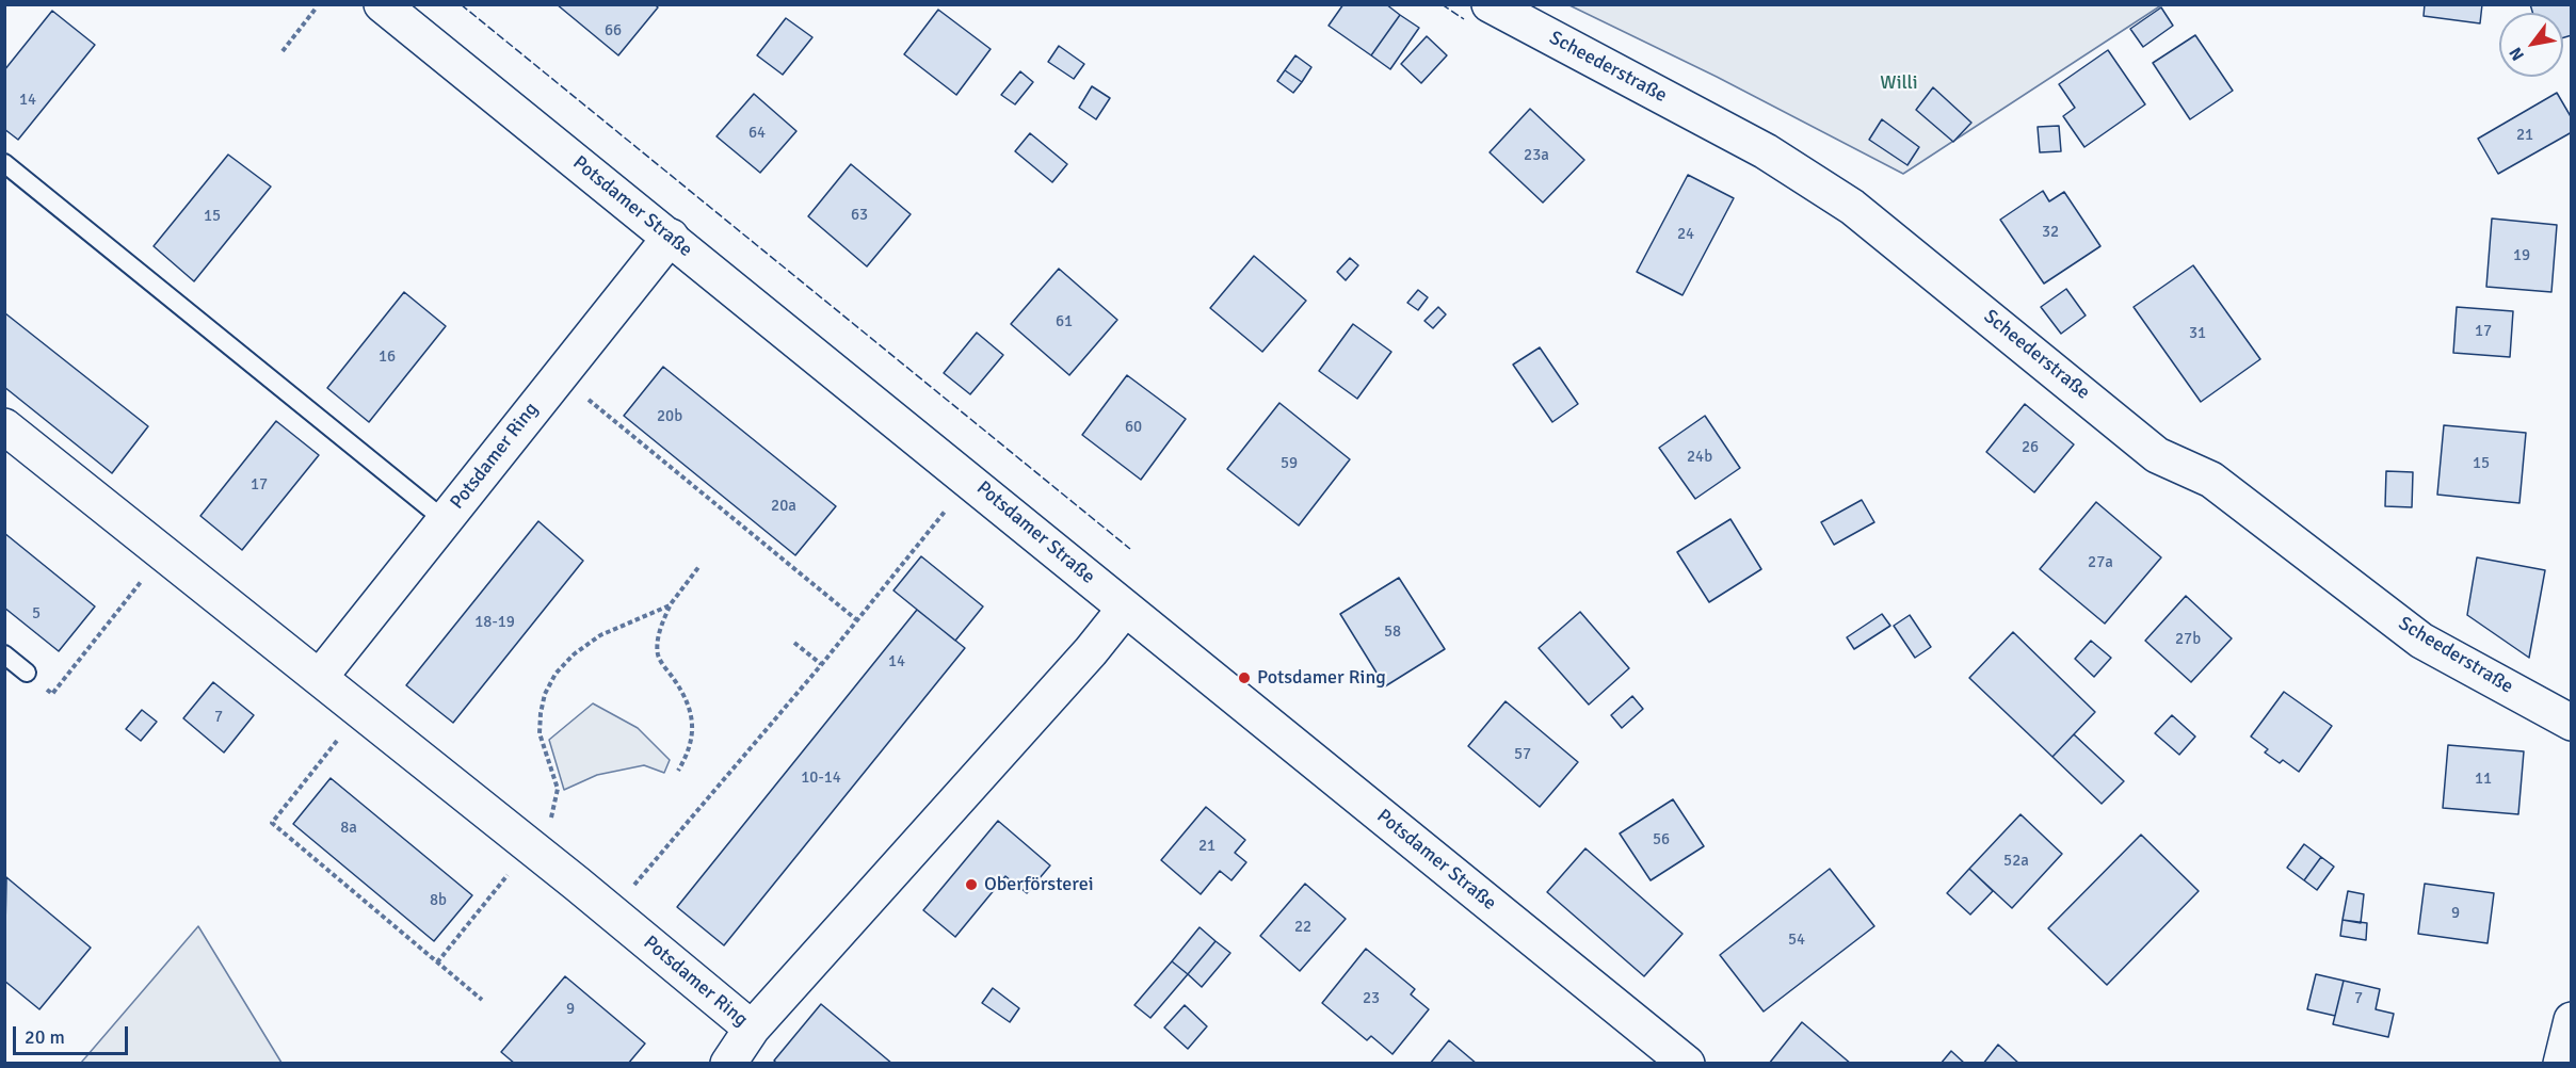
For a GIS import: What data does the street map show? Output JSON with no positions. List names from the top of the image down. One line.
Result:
{"streets":{"street":["Scheederstraße","Potsdamer Straße","Potsdamer Ring"]},"crossings":[["Potsdamer Straße","Potsdamer Ring"]],"parks":["Willi"],"places":["Potsdamer Ring","Oberförsterei"],"house_numbers":["66","14","64","21","23a","63","15","32","24","19","61","17","31","16","20b","60","26","24b","59","15","17","20a","27a","5","18-19","58","27b","14","7","57","10-14","11","8a","56","21","52a","8b","9","22","54","23","7","9"],"scale_bar":"20 m","north":"bottom left"}
